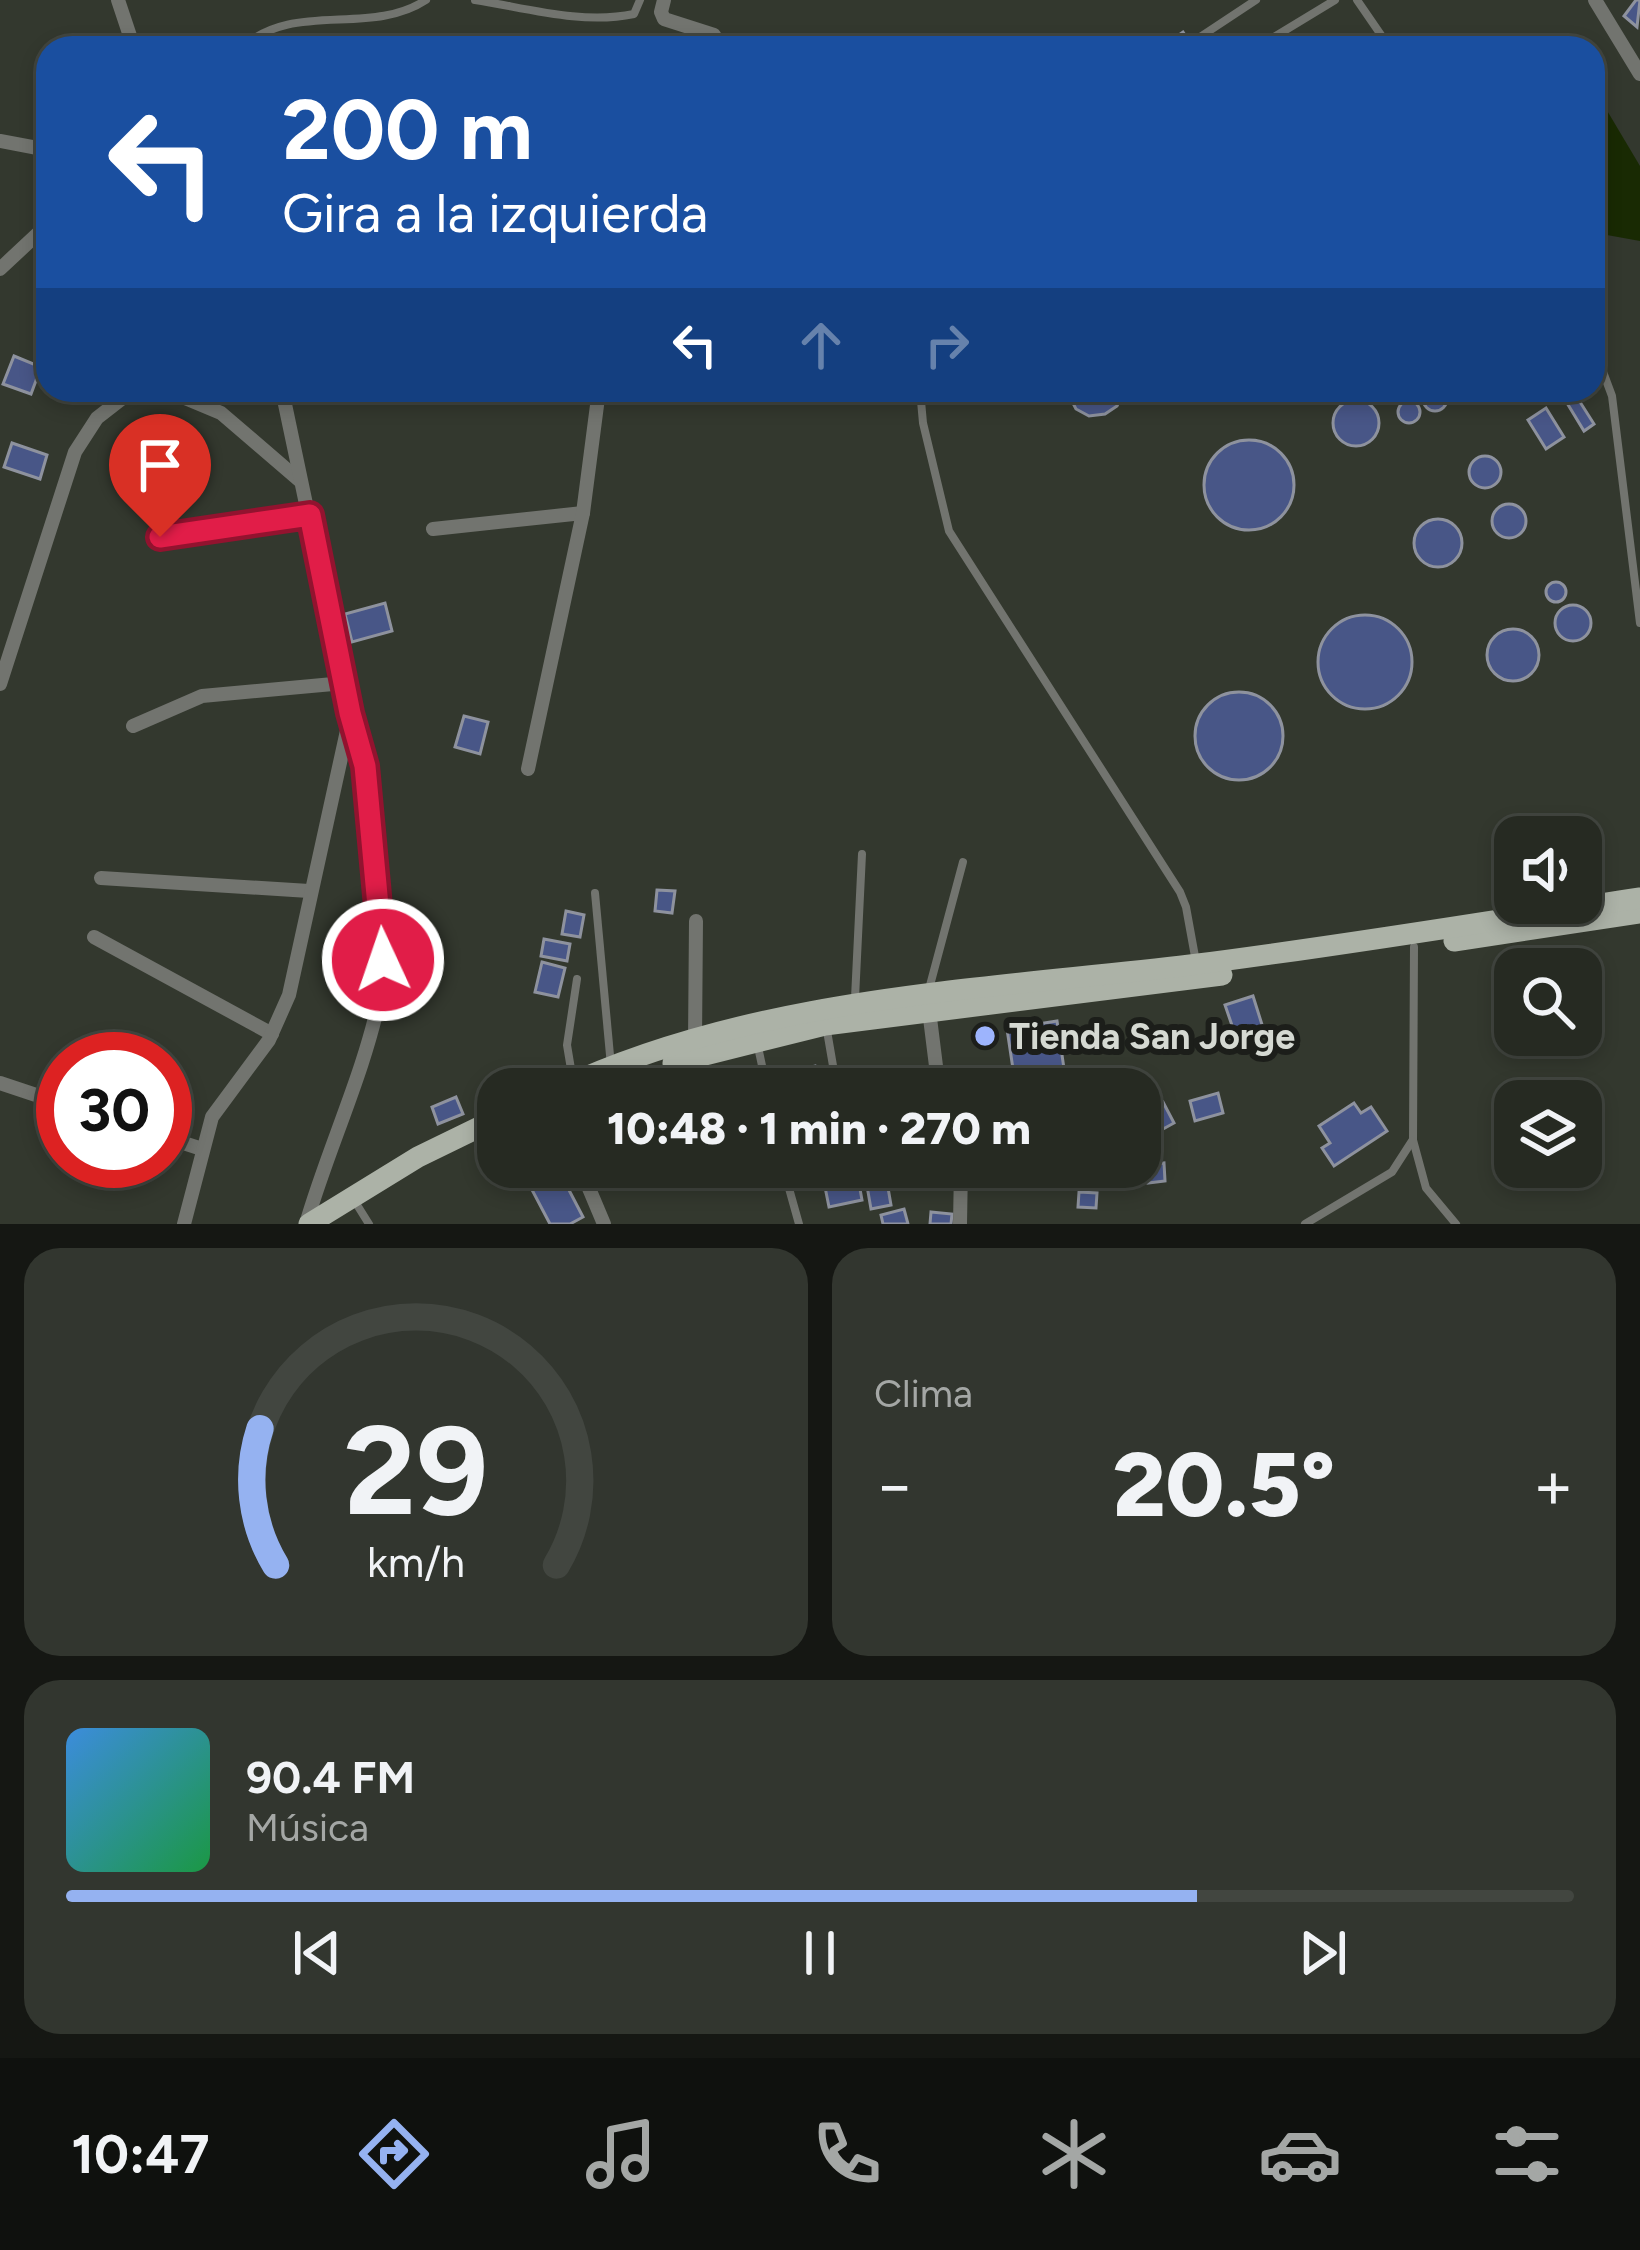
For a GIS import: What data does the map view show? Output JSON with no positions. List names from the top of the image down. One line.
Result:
{"places":["Tienda San Jorge"],"page":{"turn":["200 m","Gira a la izquierda"],"limit":"30","trip":"10:48 · 1 min · 270 m","tile":"Clima","heat":["−","20.5°","+"],"song":["90.4 FM","Música"],"tabs":"10:47","gauge":["29","km/h"]}}
